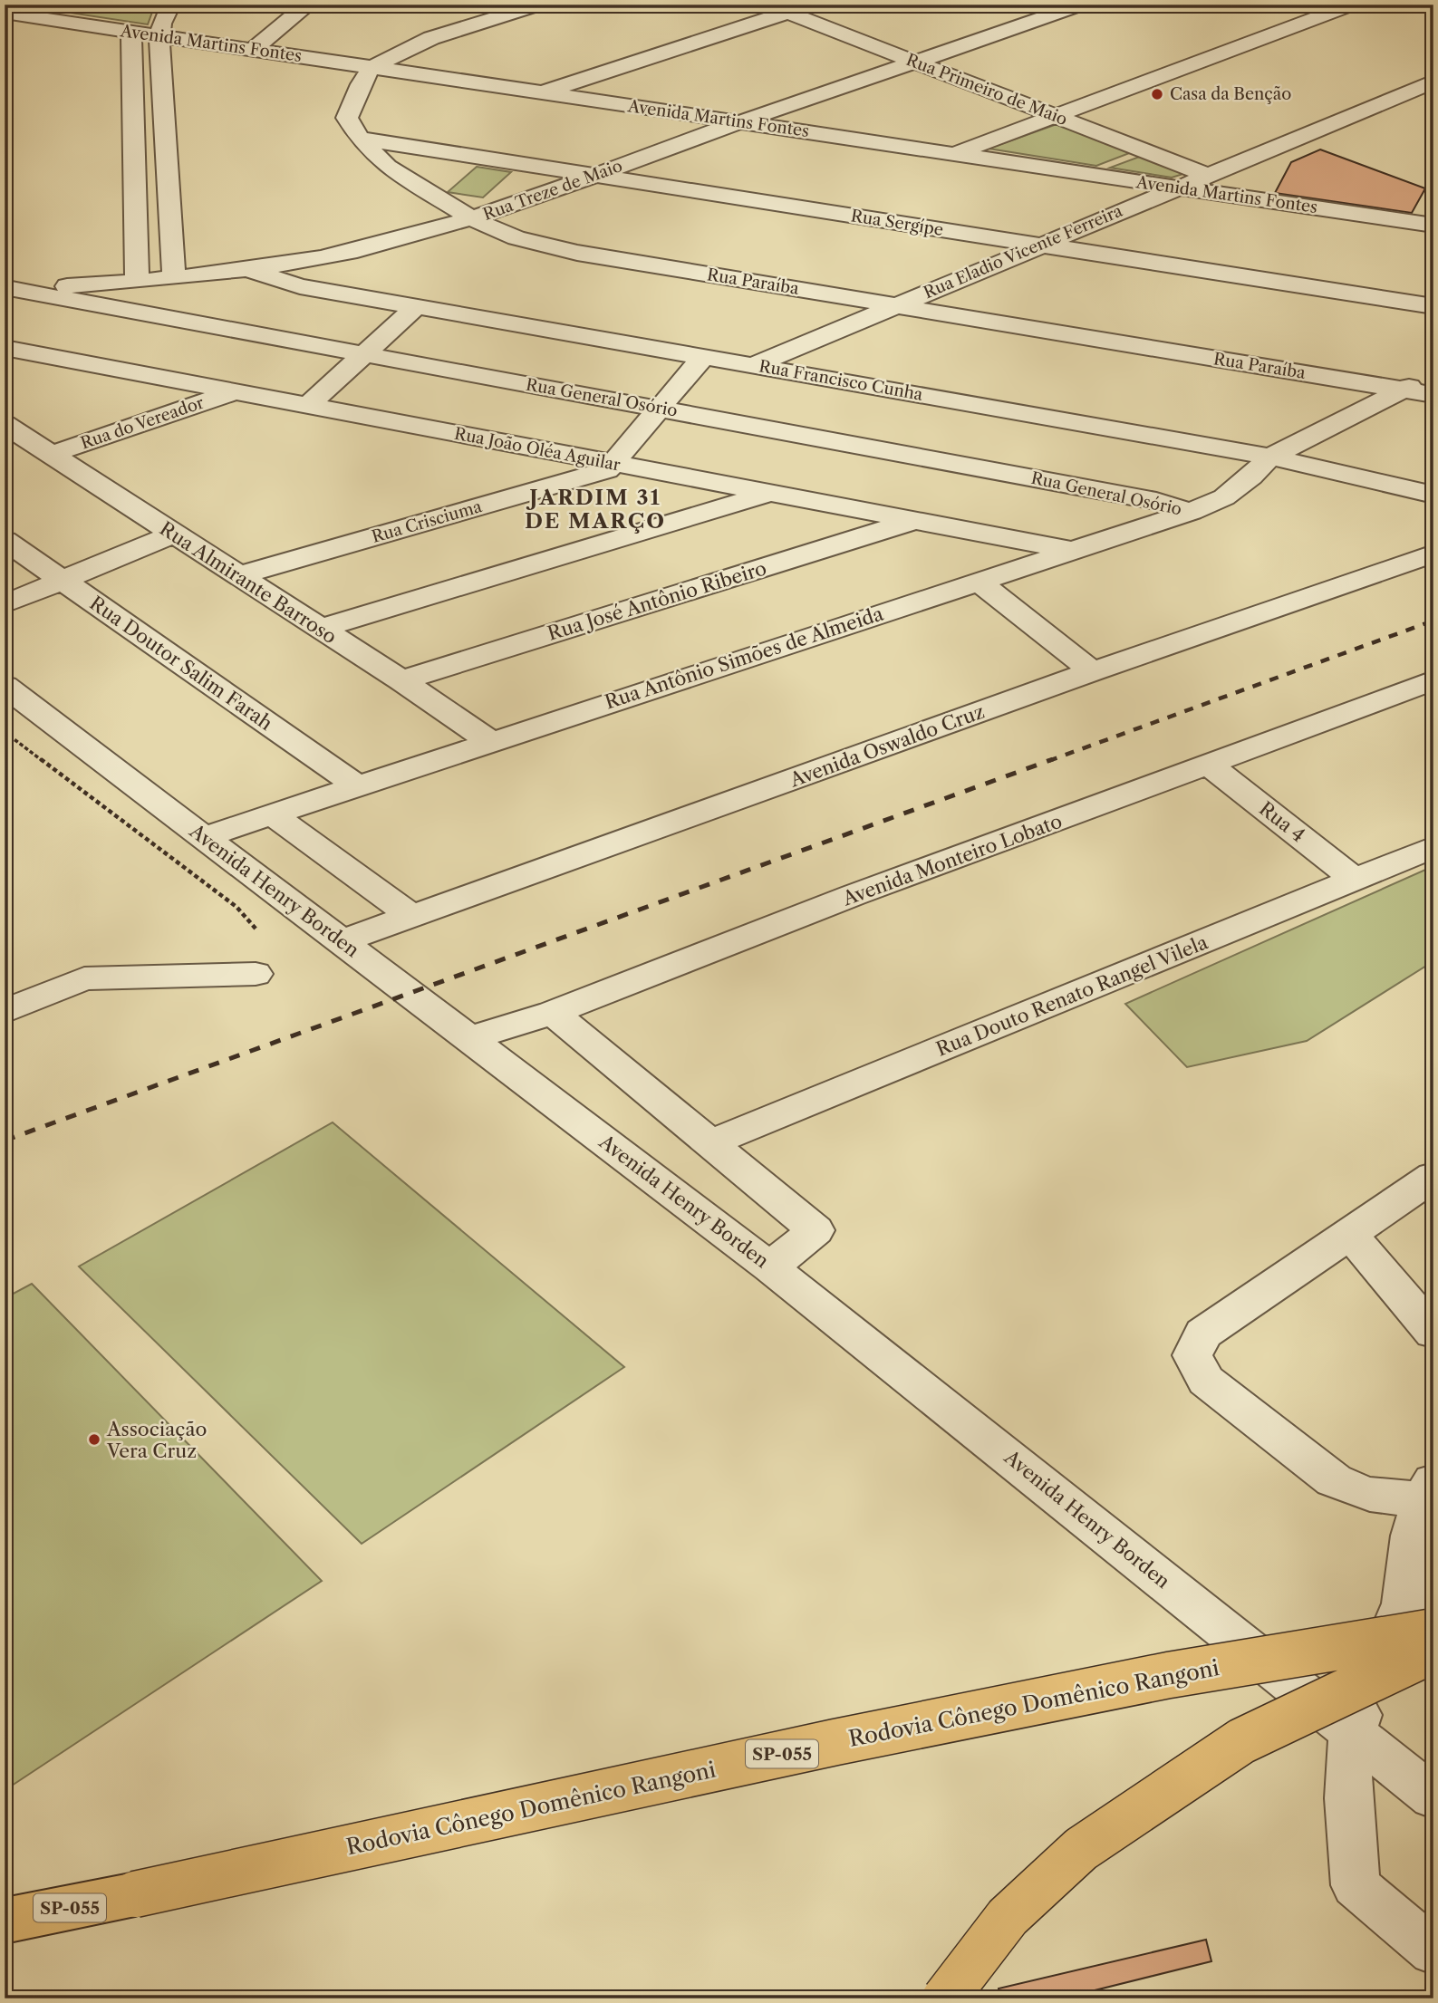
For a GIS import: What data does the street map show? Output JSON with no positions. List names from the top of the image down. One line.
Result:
{"streets":{"highway":["Rodovia Cônego Domênico Rangoni","SP-055"],"street":["Avenida Martins Fontes","Rua Primeiro de Maio","Rua Treze de Maio","Rua Sergípe","Rua Eladio Vicente Ferreira","Rua Paraíba","Rua Francisco Cunha","Rua General Osório","Rua do Vereador","Rua João Oléa Aguilar","Rua Crisciuma","Rua Almirante Barroso","Rua José Antônio Ribeiro","Rua Antônio Simões de Almeida","Rua Doutor Salim Farah","Avenida Oswaldo Cruz","Rua 4","Avenida Monteiro Lobato","Avenida Henry Borden","Rua Douto Renato Rangel Vilela"]},"crossings":[["Avenida Martins Fontes","Rua Treze de Maio"],["Avenida Martins Fontes","Rua Eladio Vicente Ferreira"],["Avenida Martins Fontes","Rua Paraíba"],["Rua Primeiro de Maio","Rua Treze de Maio"],["Rua Primeiro de Maio","Rua Eladio Vicente Ferreira"],["Rua Treze de Maio","Rua Sergípe"],["Rua Treze de Maio","Rua Paraíba"],["Rua Treze de Maio","Rua Francisco Cunha"],["Rua Treze de Maio","Rua General Osório"],["Rua Sergípe","Rua Eladio Vicente Ferreira"],["Rua Sergípe","Rua Paraíba"],["Rua Eladio Vicente Ferreira","Rua Paraíba"],["Rua Eladio Vicente Ferreira","Rua Francisco Cunha"],["Rua Paraíba","Rua Antônio Simões de Almeida"],["Rua Francisco Cunha","Rua Antônio Simões de Almeida"],["Rua General Osório","Rua Antônio Simões de Almeida"],["Rua do Vereador","Rua João Oléa Aguilar"],["Rua do Vereador","Rua Almirante Barroso"],["Rua João Oléa Aguilar","Rua Crisciuma"],["Rua João Oléa Aguilar","Rua José Antônio Ribeiro"],["Rua João Oléa Aguilar","Rua Antônio Simões de Almeida"],["Rua Crisciuma","Rua Almirante Barroso"],["Rua Almirante Barroso","Rua José Antônio Ribeiro"],["Rua Almirante Barroso","Rua Antônio Simões de Almeida"],["Rua Antônio Simões de Almeida","Rua Doutor Salim Farah"],["Rua Antônio Simões de Almeida","Avenida Henry Borden"],["Avenida Oswaldo Cruz","Avenida Henry Borden"],["Rua 4","Avenida Monteiro Lobato"],["Rua 4","Rua Douto Renato Rangel Vilela"],["Avenida Monteiro Lobato","Avenida Henry Borden"]],"districts":["JARDIM 31 DE MARÇO"],"places":["Casa da Benção","Associação Vera Cruz"]}
